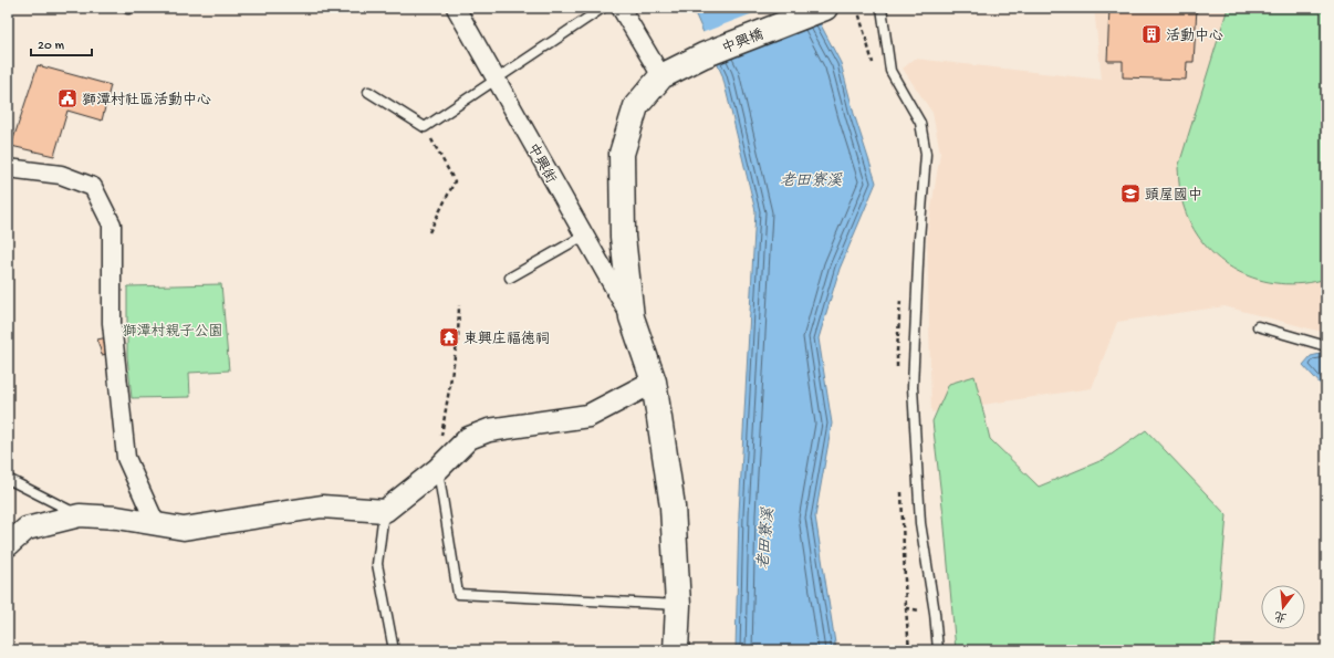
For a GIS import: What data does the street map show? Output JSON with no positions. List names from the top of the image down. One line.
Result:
{"streets":{"main road":["中興橋"],"street":["中興街"]},"water":["老田寮溪"],"parks":["獅潭村親子公園"],"places":{"building":["活動中心"],"public building":["獅潭村社區活動中心"],"school or university":["頭屋國中"],"temple":["東興庄福德祠"]},"scale_bar":"20 m","north":"bottom"}
